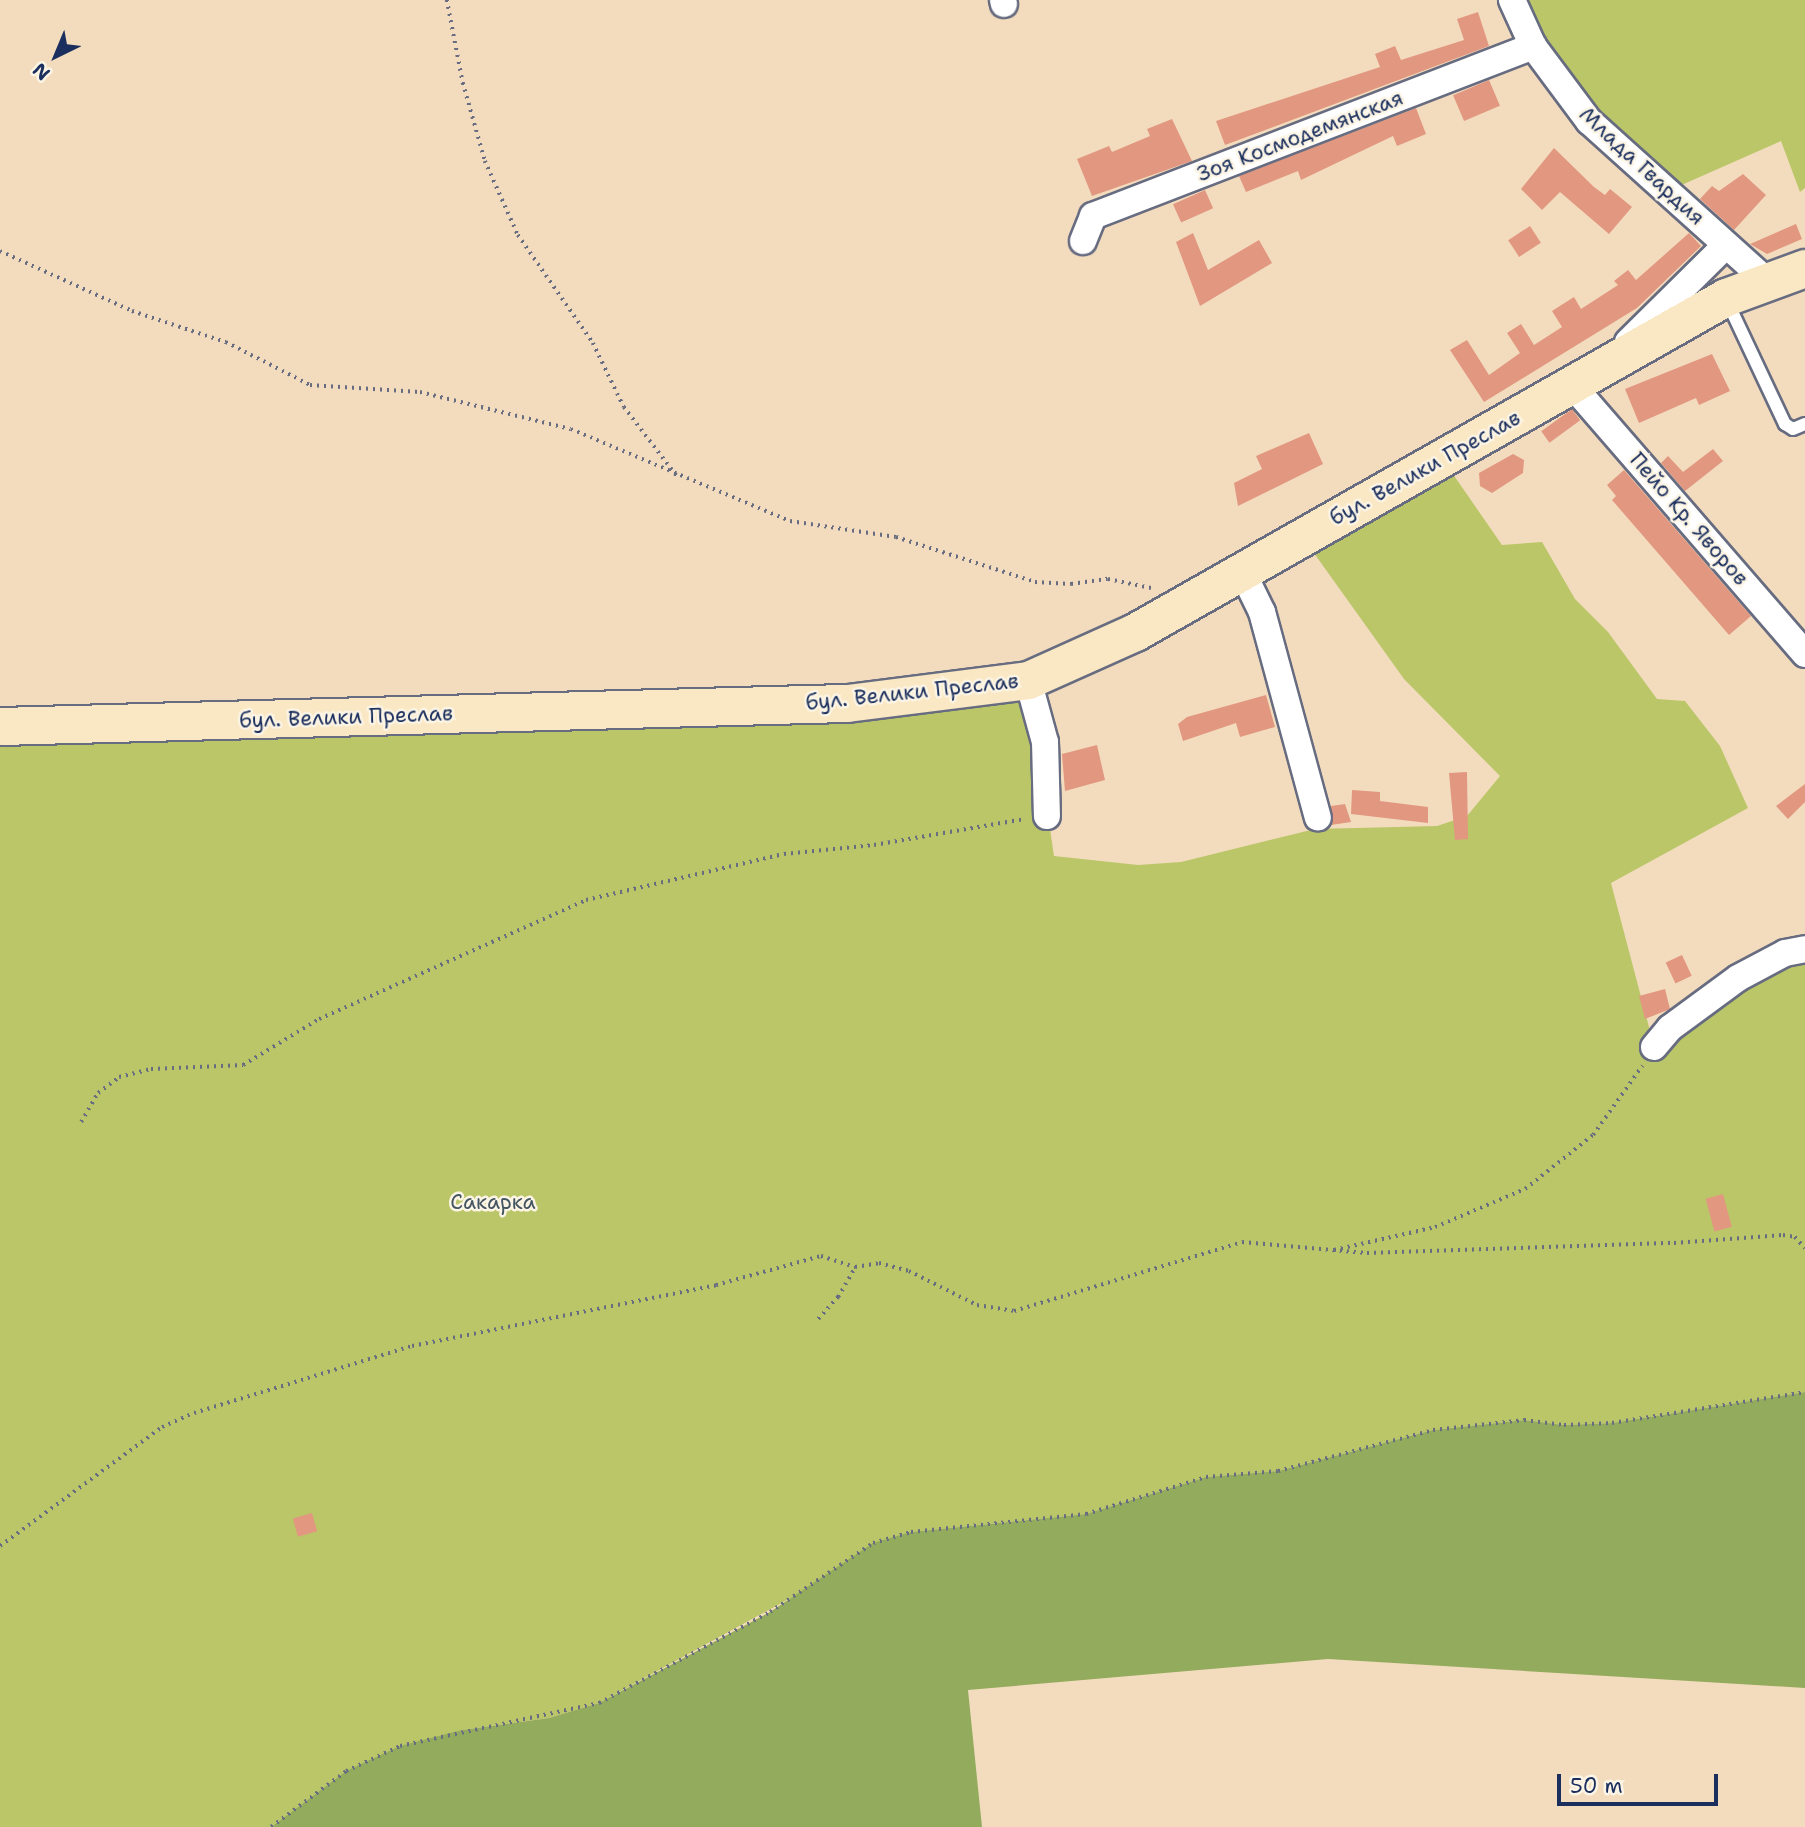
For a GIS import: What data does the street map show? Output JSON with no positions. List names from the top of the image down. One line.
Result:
{"streets":{"main road":["бул. Велики Преслав"],"street":["Зоя Космодемянская","Млада Гвардия","Пейо Кр. Яворов"]},"crossings":[["Зоя Космодемянская","Млада Гвардия"],["Млада Гвардия","бул. Велики Преслав"],["бул. Велики Преслав","Пейо Кр. Яворов"]],"parks":["Сакарка"],"scale_bar":"50 m","north":"bottom left"}
